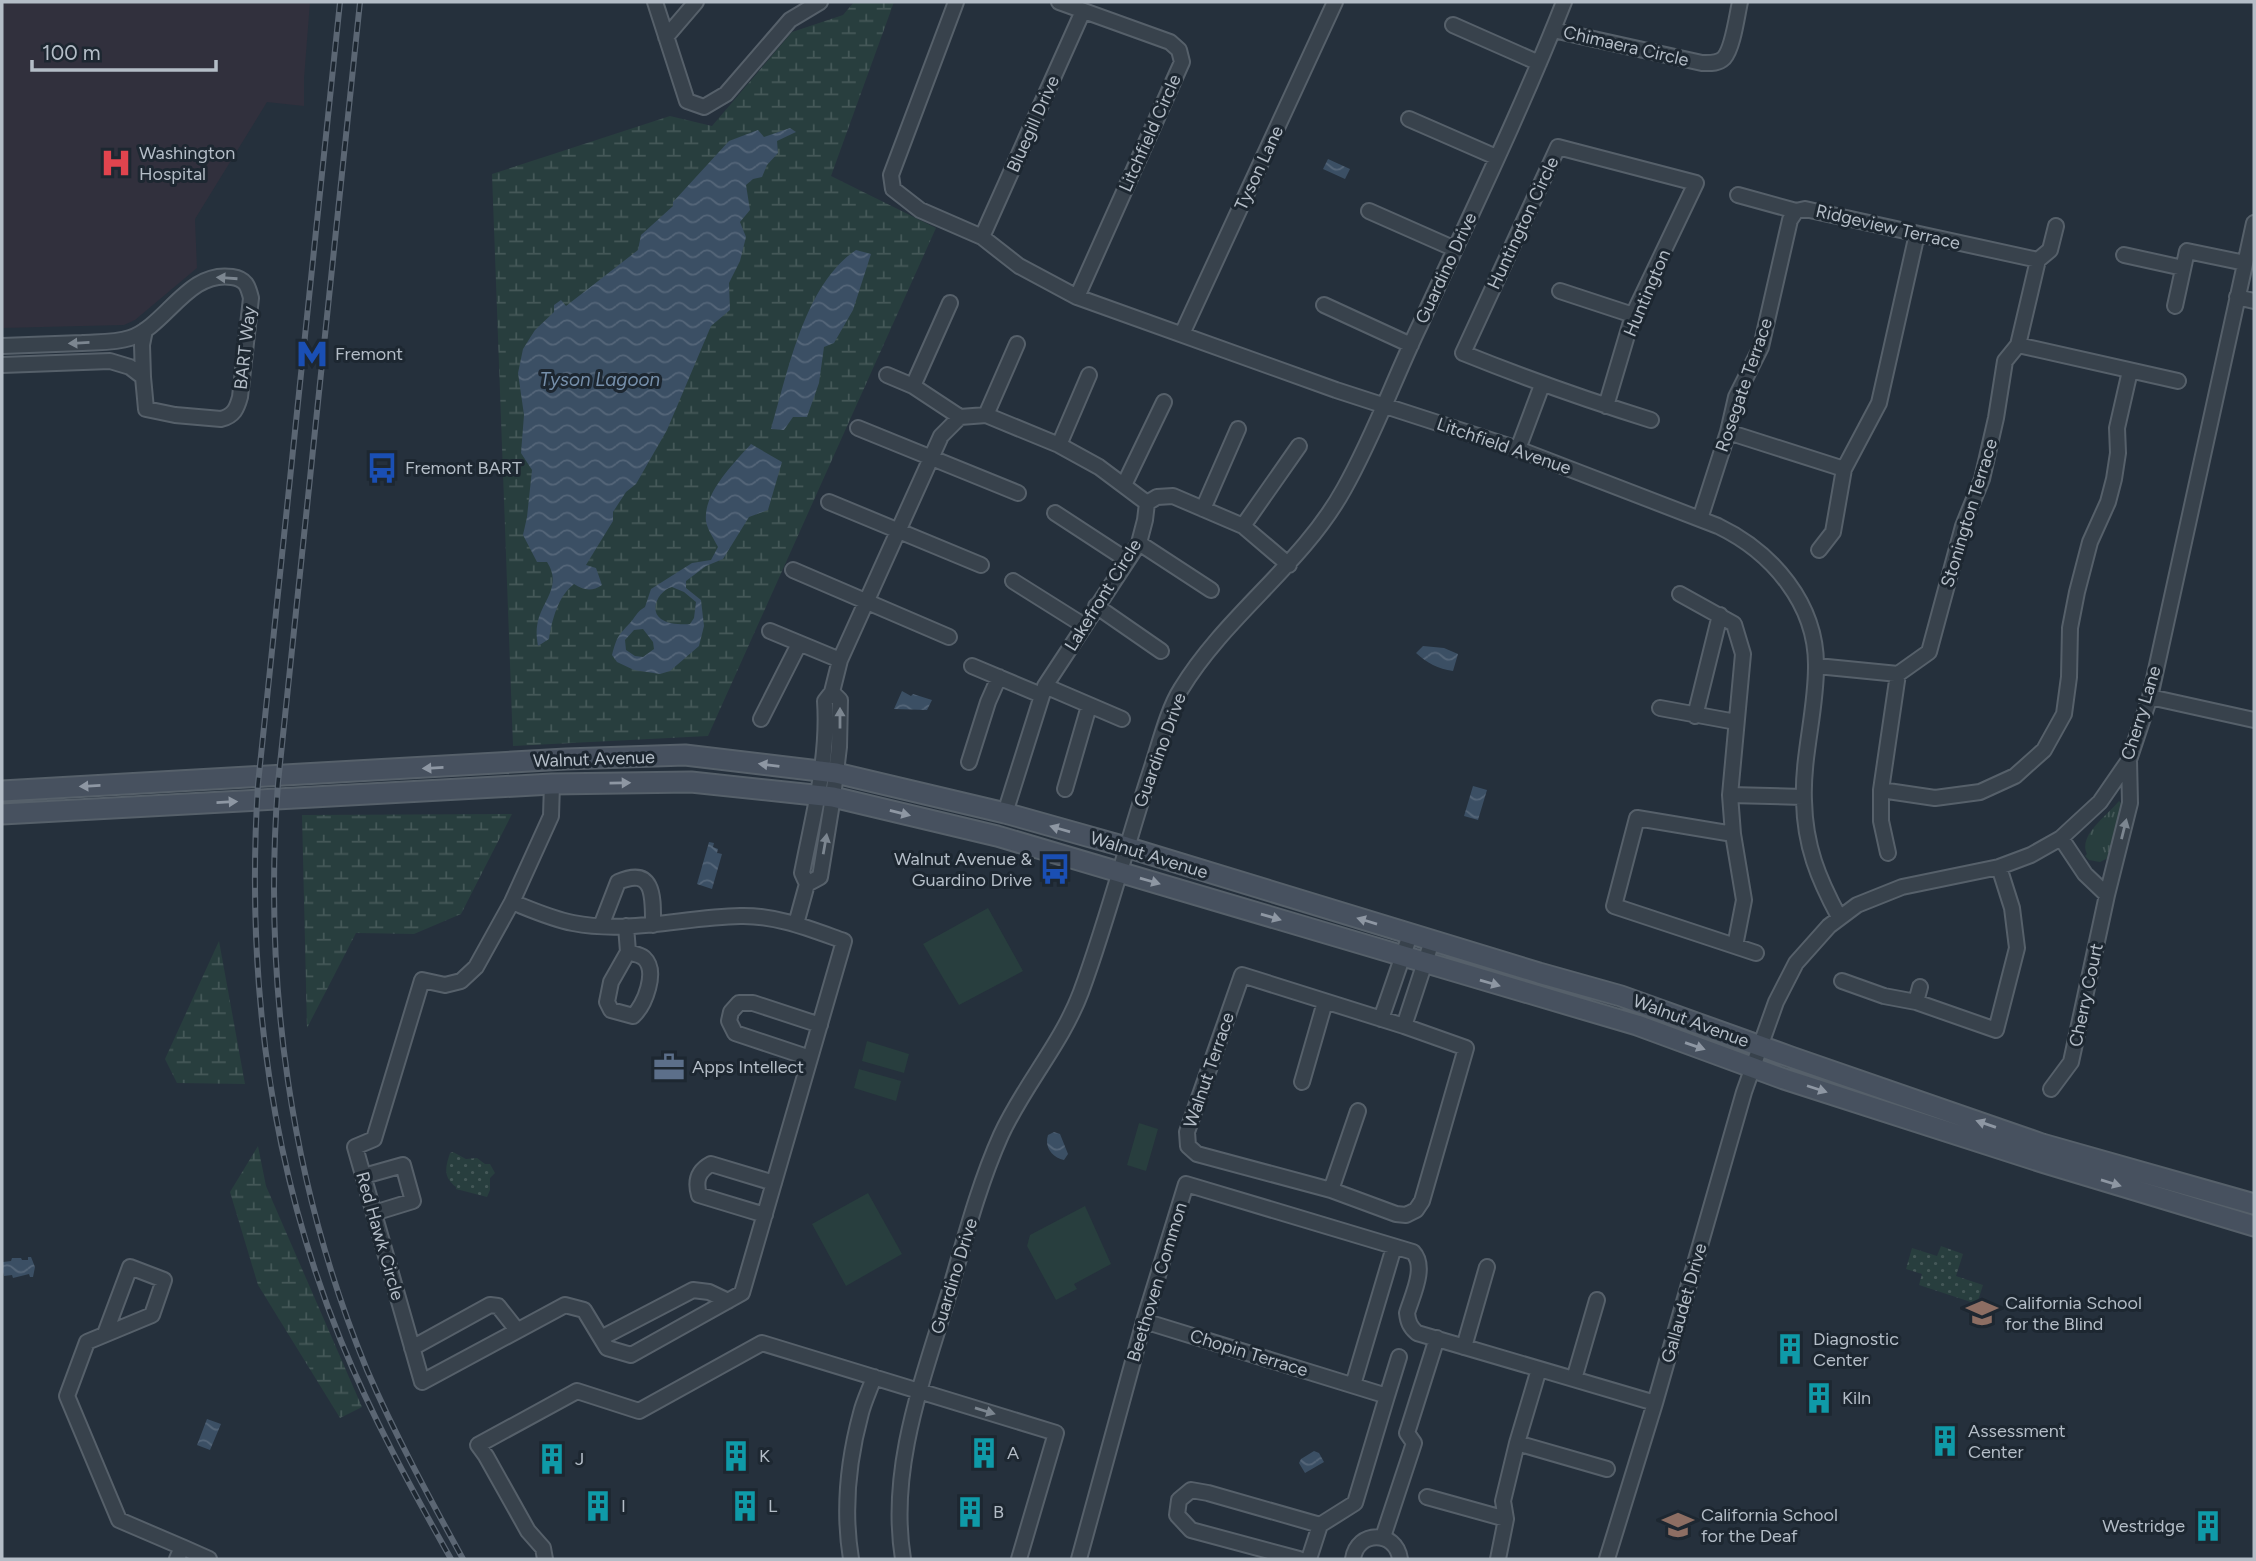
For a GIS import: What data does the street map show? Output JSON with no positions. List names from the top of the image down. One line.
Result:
{"streets":{"main road":["Walnut Avenue"],"street":["Chimaera Circle","Bluegill Drive","Litchfield Circle","Tyson Lane","Huntington Circle","Ridgeview Terrace","Guardino Drive","Huntington","BART Way","Rosegate Terrace","Litchfield Avenue","Stonington Terrace","Lakefront Circle","Cherry Lane","Cherry Court","Walnut Terrace","Red Hawk Circle","Beethoven Common","Gallaudet Drive","Chopin Terrace"]},"crossings":[["Chimaera Circle","Guardino Drive"],["Bluegill Drive","Litchfield Circle"],["Bluegill Drive","Litchfield Avenue"],["Litchfield Circle","Litchfield Avenue"],["Tyson Lane","Litchfield Avenue"],["Huntington Circle","Huntington"],["Ridgeview Terrace","Rosegate Terrace"],["Ridgeview Terrace","Stonington Terrace"],["Guardino Drive","Litchfield Avenue"],["Guardino Drive","Walnut Avenue"],["Rosegate Terrace","Litchfield Avenue"],["Litchfield Avenue","Cherry Lane"],["Lakefront Circle","Walnut Avenue"],["Cherry Lane","Walnut Avenue"],["Cherry Lane","Cherry Court"],["Cherry Lane","Gallaudet Drive"],["Walnut Avenue","Gallaudet Drive"],["Beethoven Common","Chopin Terrace"]],"one_way":["Cherry Court"],"water":["Tyson Lagoon"],"places":{"hospital":["Washington Hospital"],"metro station":["Fremont"],"bus stop":["Fremont BART","Walnut Avenue & Guardino Drive"],"office":["Apps Intellect"],"school or university":["California School for the Blind","California School for the Deaf"],"building":["Diagnostic Center","Kiln","Assessment Center","A","K","J","I","L","B","Westridge"]},"scale_bar":"100 m"}
